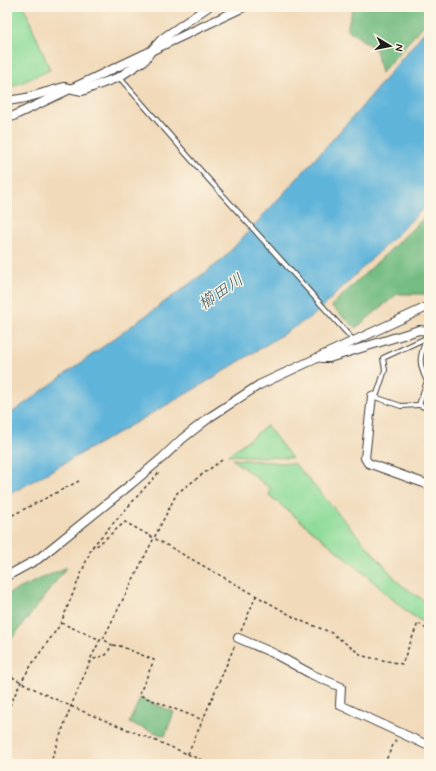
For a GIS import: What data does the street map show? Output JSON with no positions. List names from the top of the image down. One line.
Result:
{"water":["櫛田川"],"north":"right"}
